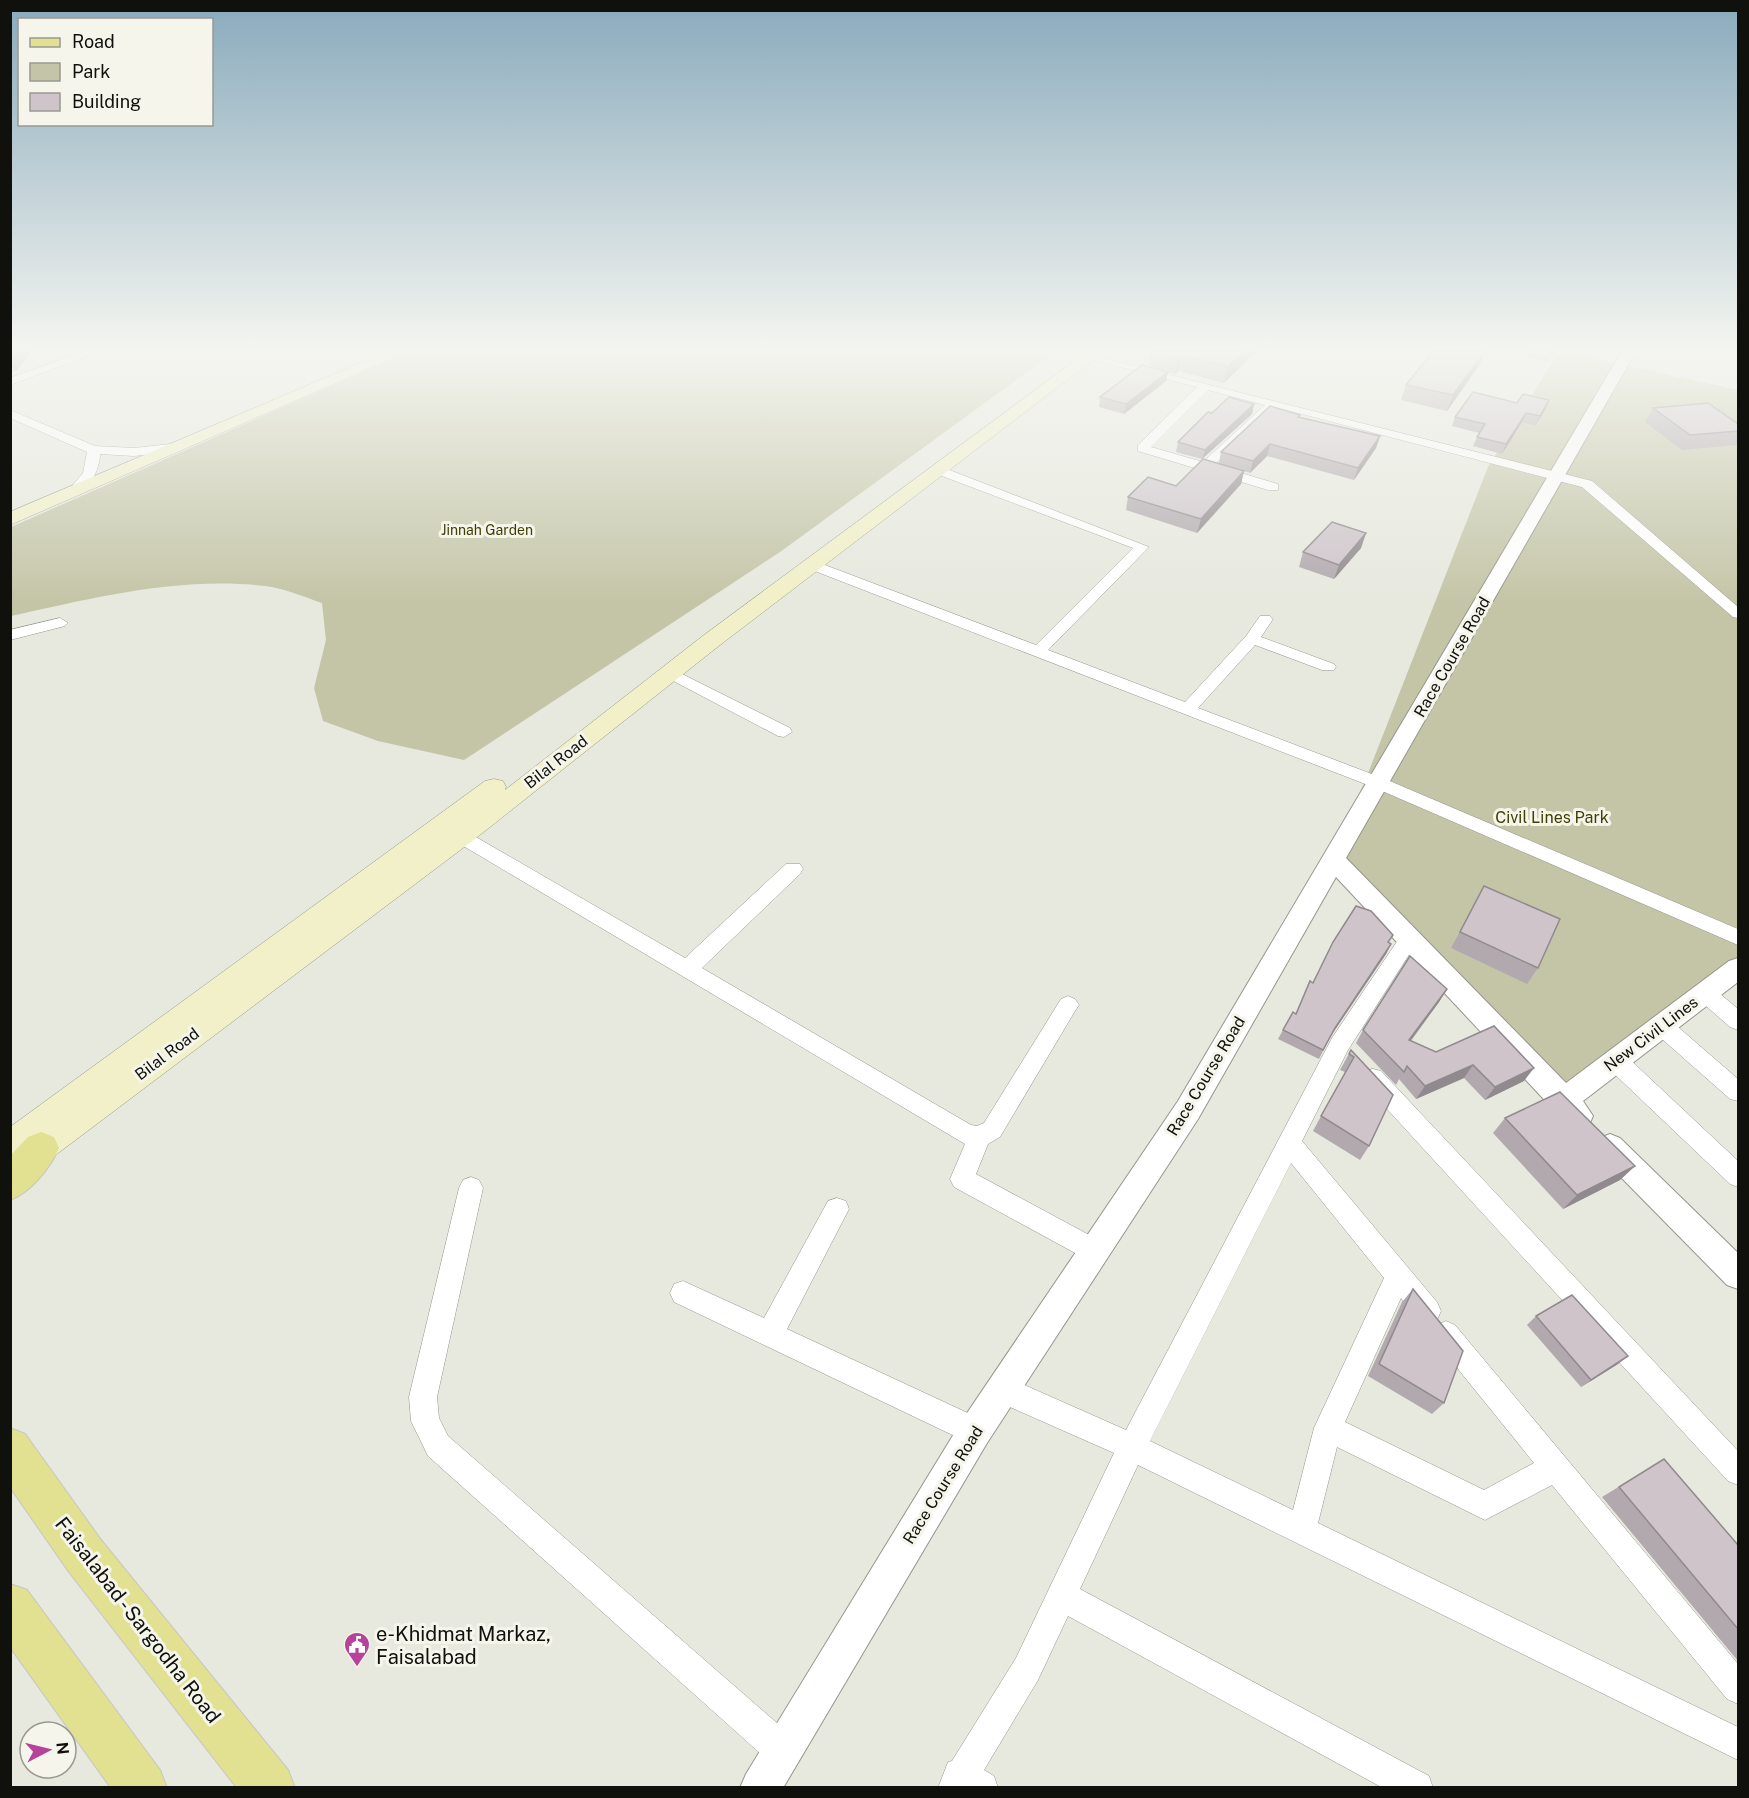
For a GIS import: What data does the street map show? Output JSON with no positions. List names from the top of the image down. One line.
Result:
{"streets":{"main road":["Bilal Road","Faisalabad - Sargodha Road"],"street":["Race Course Road","New Civil Lines"]},"parks":["Jinnah Garden","Civil Lines Park"],"places":{"public building":["e-Khidmat Markaz, Faisalabad"]},"legend":["Road","Park","Building"],"north":"right"}
